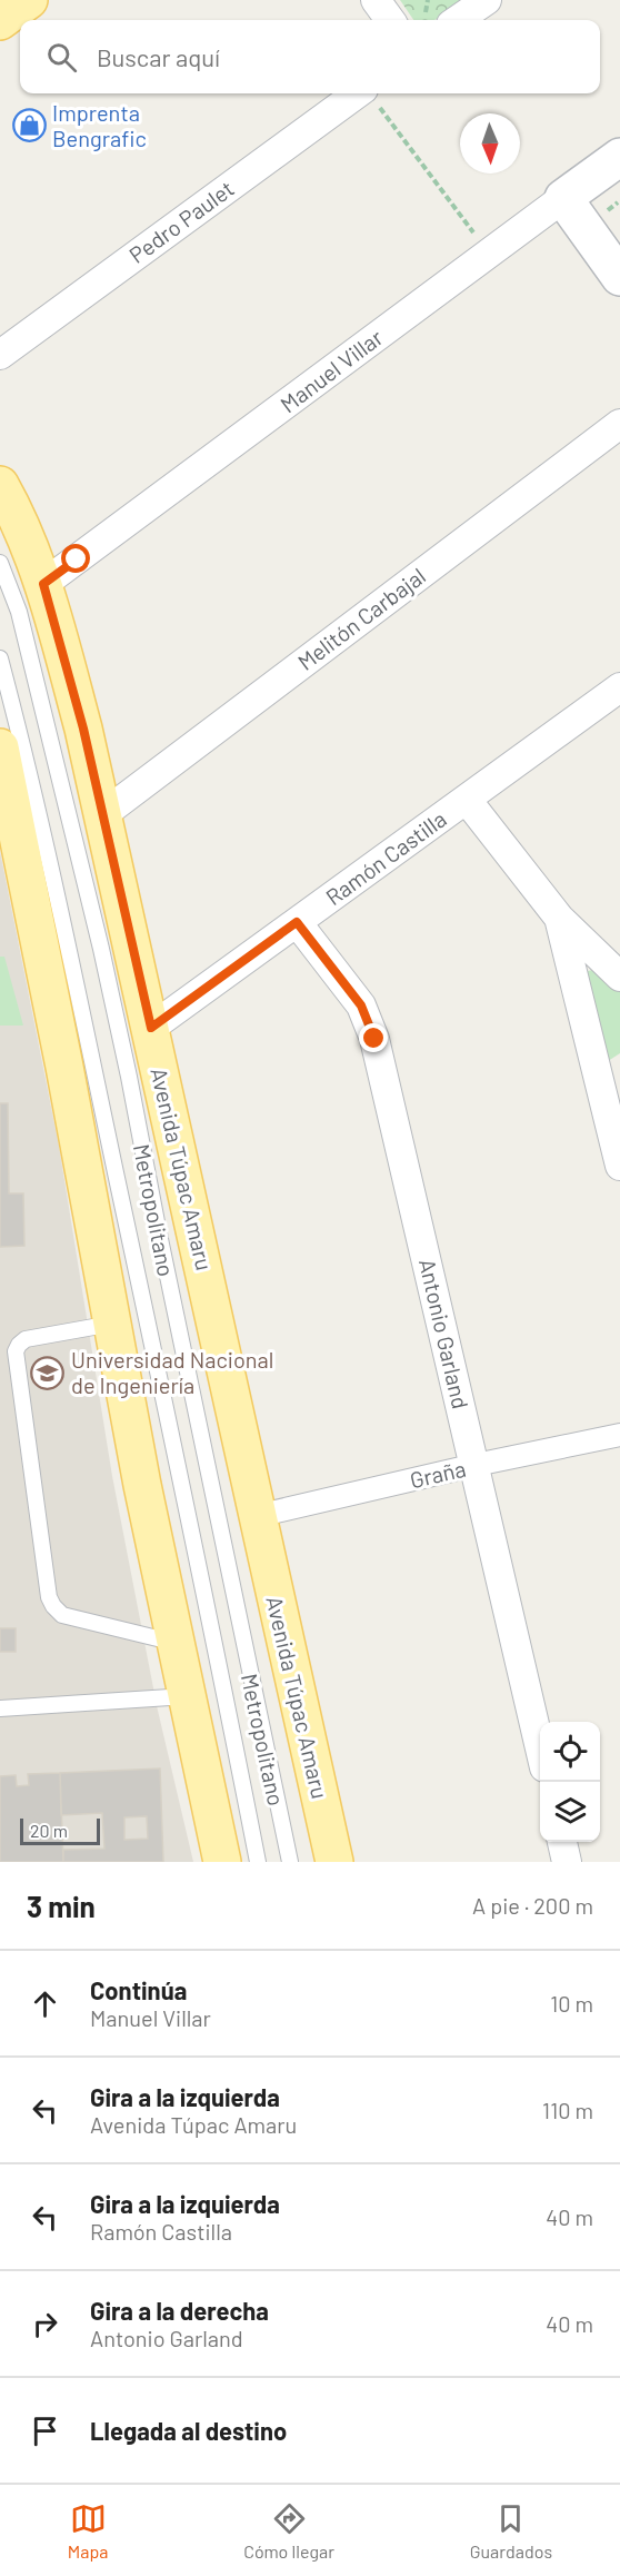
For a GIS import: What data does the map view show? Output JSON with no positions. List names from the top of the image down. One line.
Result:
{"streets":{"main road":["Avenida Túpac Amaru"],"street":["Pedro Paulet","Manuel Villar","Melitón Carbajal","Ramón Castilla","Antonio Garland","Graña"],"lane":["Metropolitano"]},"crossings":[["Manuel Villar","Avenida Túpac Amaru"],["Melitón Carbajal","Avenida Túpac Amaru"],["Ramón Castilla","Avenida Túpac Amaru"],["Ramón Castilla","Antonio Garland"],["Avenida Túpac Amaru","Graña"],["Antonio Garland","Graña"]],"places":{"shop":["Imprenta Bengrafic"],"school or university":["Universidad Nacional de Ingeniería"]},"scale_bar":"20 m","north":"bottom","page":{"search":"Buscar aquí","scale":"20 m","heading":["3 min","A pie · 200 m"],"list":[["Continúa","Manuel Villar","10 m"],["Gira a la izquierda","Avenida Túpac Amaru","110 m"],["Gira a la izquierda","Ramón Castilla","40 m"],["Gira a la derecha","Antonio Garland","40 m"],"Llegada al destino"],"nav":["Mapa","Cómo llegar","Guardados"]}}
